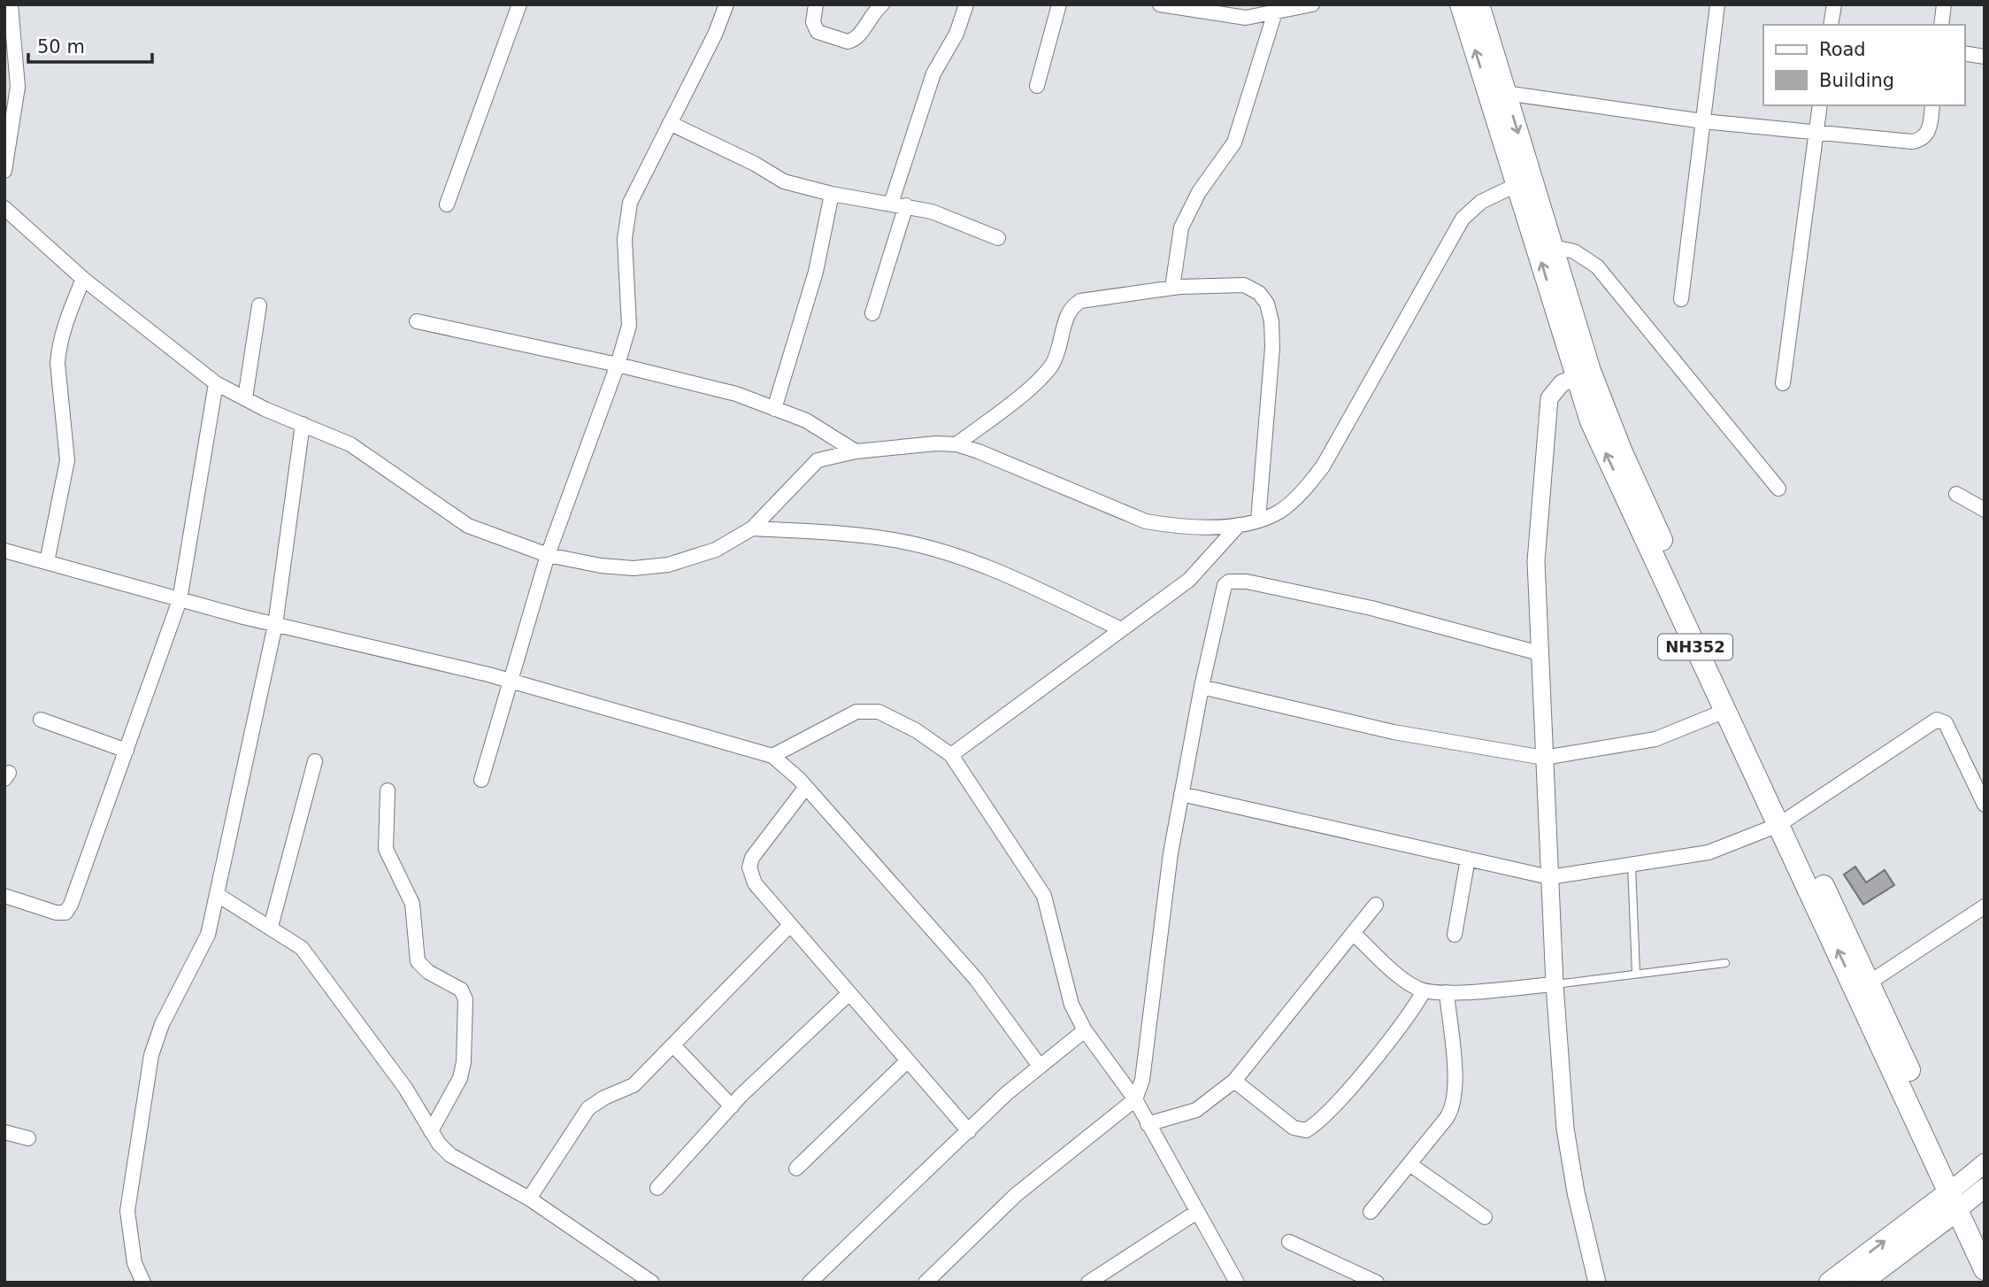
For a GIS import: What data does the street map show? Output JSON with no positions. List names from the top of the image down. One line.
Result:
{"streets":{"highway":["NH352"]},"legend":["Road","Building"],"scale_bar":"50 m"}
